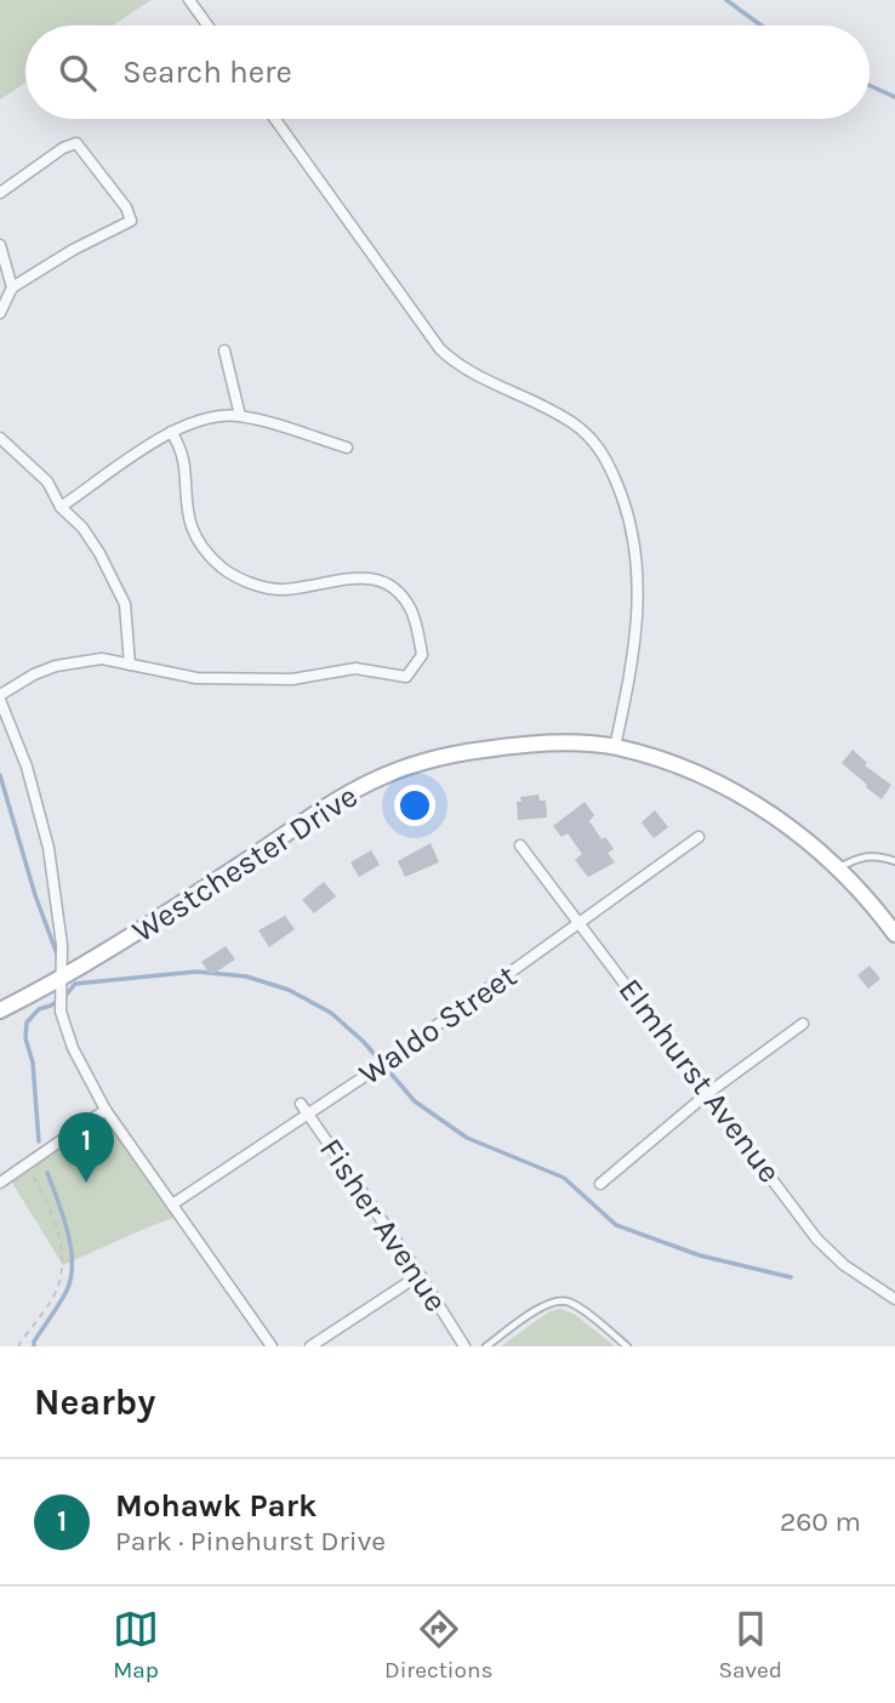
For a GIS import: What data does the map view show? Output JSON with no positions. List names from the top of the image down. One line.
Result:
{"streets":{"main road":["Westchester Drive"],"street":["Waldo Street","Elmhurst Avenue","Fisher Avenue"]},"crossings":[["Waldo Street","Elmhurst Avenue"],["Waldo Street","Fisher Avenue"]],"page":{"search":"Search here","pins":"1","heading":"Nearby","list":[{"mark":"1","name":"Mohawk Park","note":"Park · Pinehurst Drive","value":"260 m"}],"nav":["Map","Directions","Saved"]}}
